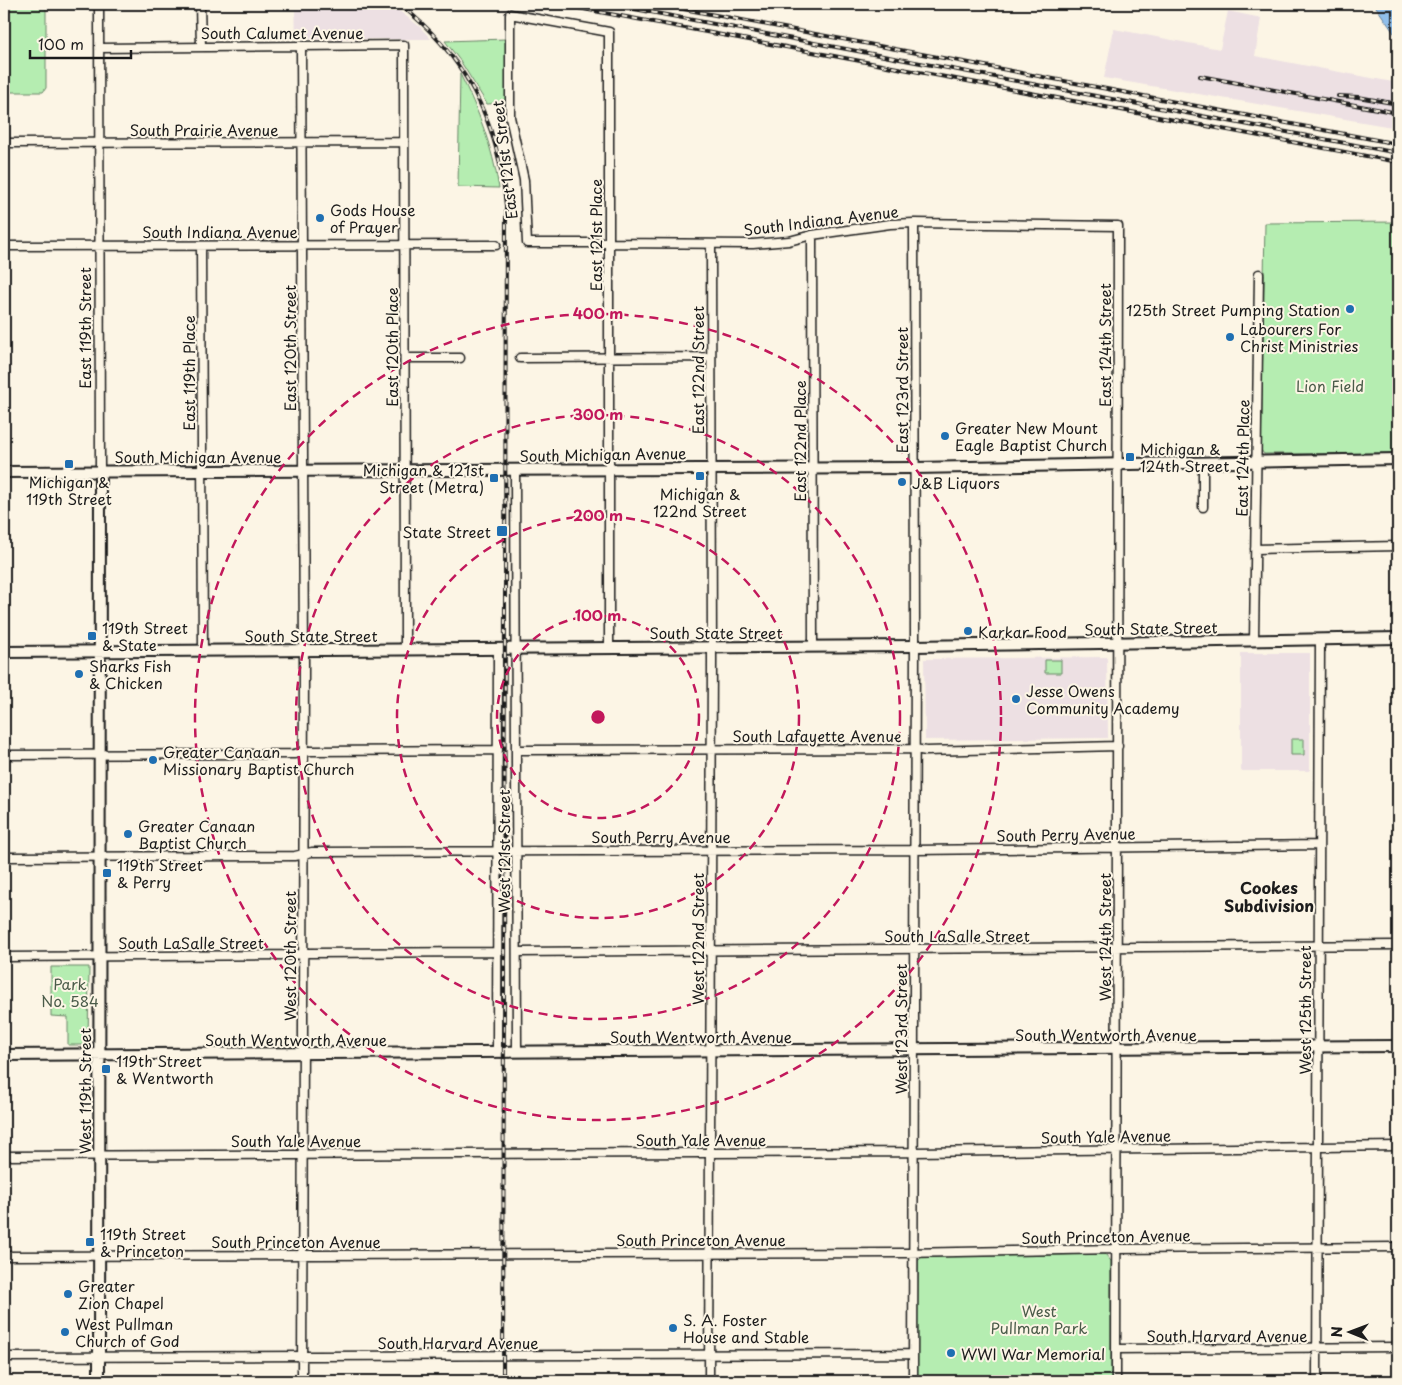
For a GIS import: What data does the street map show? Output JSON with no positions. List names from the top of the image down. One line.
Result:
{"streets":{"street":["South Calumet Avenue","South Prairie Avenue","East 121st Street","South Indiana Avenue","East 121st Place","East 119th Street","East 124th Street","East 120th Place","East 120th Street","East 122nd Street","East 119th Place","East 123rd Street","East 122nd Place","South Michigan Avenue","East 124th Place","South State Street","South Lafayette Avenue","South Perry Avenue","West 121st Street","South LaSalle Street","West 124th Street","West 122nd Street","West 120th Street","West 125th Street","West 123rd Street","South Wentworth Avenue","West 119th Street","South Yale Avenue","South Princeton Avenue","South Harvard Avenue"]},"crossings":[["South Calumet Avenue","East 119th Street"],["South Calumet Avenue","East 120th Place"],["South Calumet Avenue","East 120th Street"],["South Prairie Avenue","East 119th Street"],["South Prairie Avenue","East 120th Place"],["South Prairie Avenue","East 120th Street"],["East 121st Street","South Indiana Avenue"],["East 121st Street","East 121st Place"],["South Indiana Avenue","East 121st Place"],["South Indiana Avenue","East 119th Street"],["South Indiana Avenue","East 124th Street"],["South Indiana Avenue","East 120th Place"],["South Indiana Avenue","East 120th Street"],["South Indiana Avenue","East 122nd Street"],["South Indiana Avenue","East 119th Place"],["South Indiana Avenue","East 123rd Street"],["South Indiana Avenue","East 122nd Place"],["East 121st Place","South Michigan Avenue"],["East 121st Place","South State Street"],["East 119th Street","South Michigan Avenue"],["East 119th Street","South State Street"],["East 119th Street","West 119th Street"],["East 124th Street","South Michigan Avenue"],["East 124th Street","South State Street"],["East 124th Street","West 124th Street"],["East 120th Place","South Michigan Avenue"],["East 120th Place","South State Street"],["East 120th Street","South Michigan Avenue"],["East 120th Street","South State Street"],["East 120th Street","West 120th Street"],["East 122nd Street","South Michigan Avenue"],["East 122nd Street","South State Street"],["East 122nd Street","West 122nd Street"],["East 119th Place","South Michigan Avenue"],["East 119th Place","South State Street"],["East 123rd Street","South Michigan Avenue"],["East 123rd Street","South State Street"],["East 123rd Street","West 123rd Street"],["East 122nd Place","South Michigan Avenue"],["East 122nd Place","South State Street"],["South Michigan Avenue","East 124th Place"],["East 124th Place","South State Street"],["South State Street","West 121st Street"],["South State Street","West 124th Street"],["South State Street","West 122nd Street"],["South State Street","West 120th Street"],["South State Street","West 125th Street"],["South State Street","West 123rd Street"],["South State Street","West 119th Street"],["South Lafayette Avenue","West 121st Street"],["South Lafayette Avenue","West 124th Street"],["South Lafayette Avenue","West 122nd Street"],["South Lafayette Avenue","West 123rd Street"],["South Perry Avenue","West 121st Street"],["South Perry Avenue","West 124th Street"],["South Perry Avenue","West 122nd Street"],["South Perry Avenue","West 120th Street"],["South Perry Avenue","West 125th Street"],["South Perry Avenue","West 123rd Street"],["South Perry Avenue","West 119th Street"],["West 121st Street","South LaSalle Street"],["West 121st Street","South Wentworth Avenue"],["South LaSalle Street","West 124th Street"],["South LaSalle Street","West 122nd Street"],["South LaSalle Street","West 120th Street"],["South LaSalle Street","West 125th Street"],["South LaSalle Street","West 123rd Street"],["South LaSalle Street","West 119th Street"],["West 124th Street","South Wentworth Avenue"],["West 124th Street","South Yale Avenue"],["West 124th Street","South Princeton Avenue"],["West 124th Street","South Harvard Avenue"],["West 122nd Street","South Wentworth Avenue"],["West 122nd Street","South Yale Avenue"],["West 122nd Street","South Princeton Avenue"],["West 122nd Street","South Harvard Avenue"],["West 120th Street","South Wentworth Avenue"],["West 120th Street","South Yale Avenue"],["West 120th Street","South Princeton Avenue"],["West 120th Street","South Harvard Avenue"],["West 125th Street","South Wentworth Avenue"],["West 125th Street","South Yale Avenue"],["West 125th Street","South Princeton Avenue"],["West 125th Street","South Harvard Avenue"],["West 123rd Street","South Wentworth Avenue"],["West 123rd Street","South Yale Avenue"],["West 123rd Street","South Princeton Avenue"],["West 123rd Street","South Harvard Avenue"],["South Wentworth Avenue","West 119th Street"],["West 119th Street","South Yale Avenue"],["West 119th Street","South Princeton Avenue"],["West 119th Street","South Harvard Avenue"]],"districts":["Cookes Subdivision"],"parks":["Lion Field","Park No. 584","West Pullman Park"],"places":{"other":["Gods House of Prayer","125th Street Pumping Station","Labourers For Christ Ministries","Greater New Mount Eagle Baptist Church","J&B Liquors","Karkar Food","Sharks Fish & Chicken","Jesse Owens Community Academy","Greater Canaan Missionary Baptist Church","Greater Canaan Baptist Church","Greater Zion Chapel","S. A. Foster House and Stable","West Pullman Church of God","WWI War Memorial"],"transit":["Michigan & 124th Street","Michigan & 119th Street","Michigan & 122nd Street","Michigan & 121st Street (Metra)","State Street","119th Street & State","119th Street & Perry","119th Street & Wentworth","119th Street & Princeton"]},"scale_bar":"100 m","north":"left","rings":["400 m","300 m","200 m","100 m"]}
